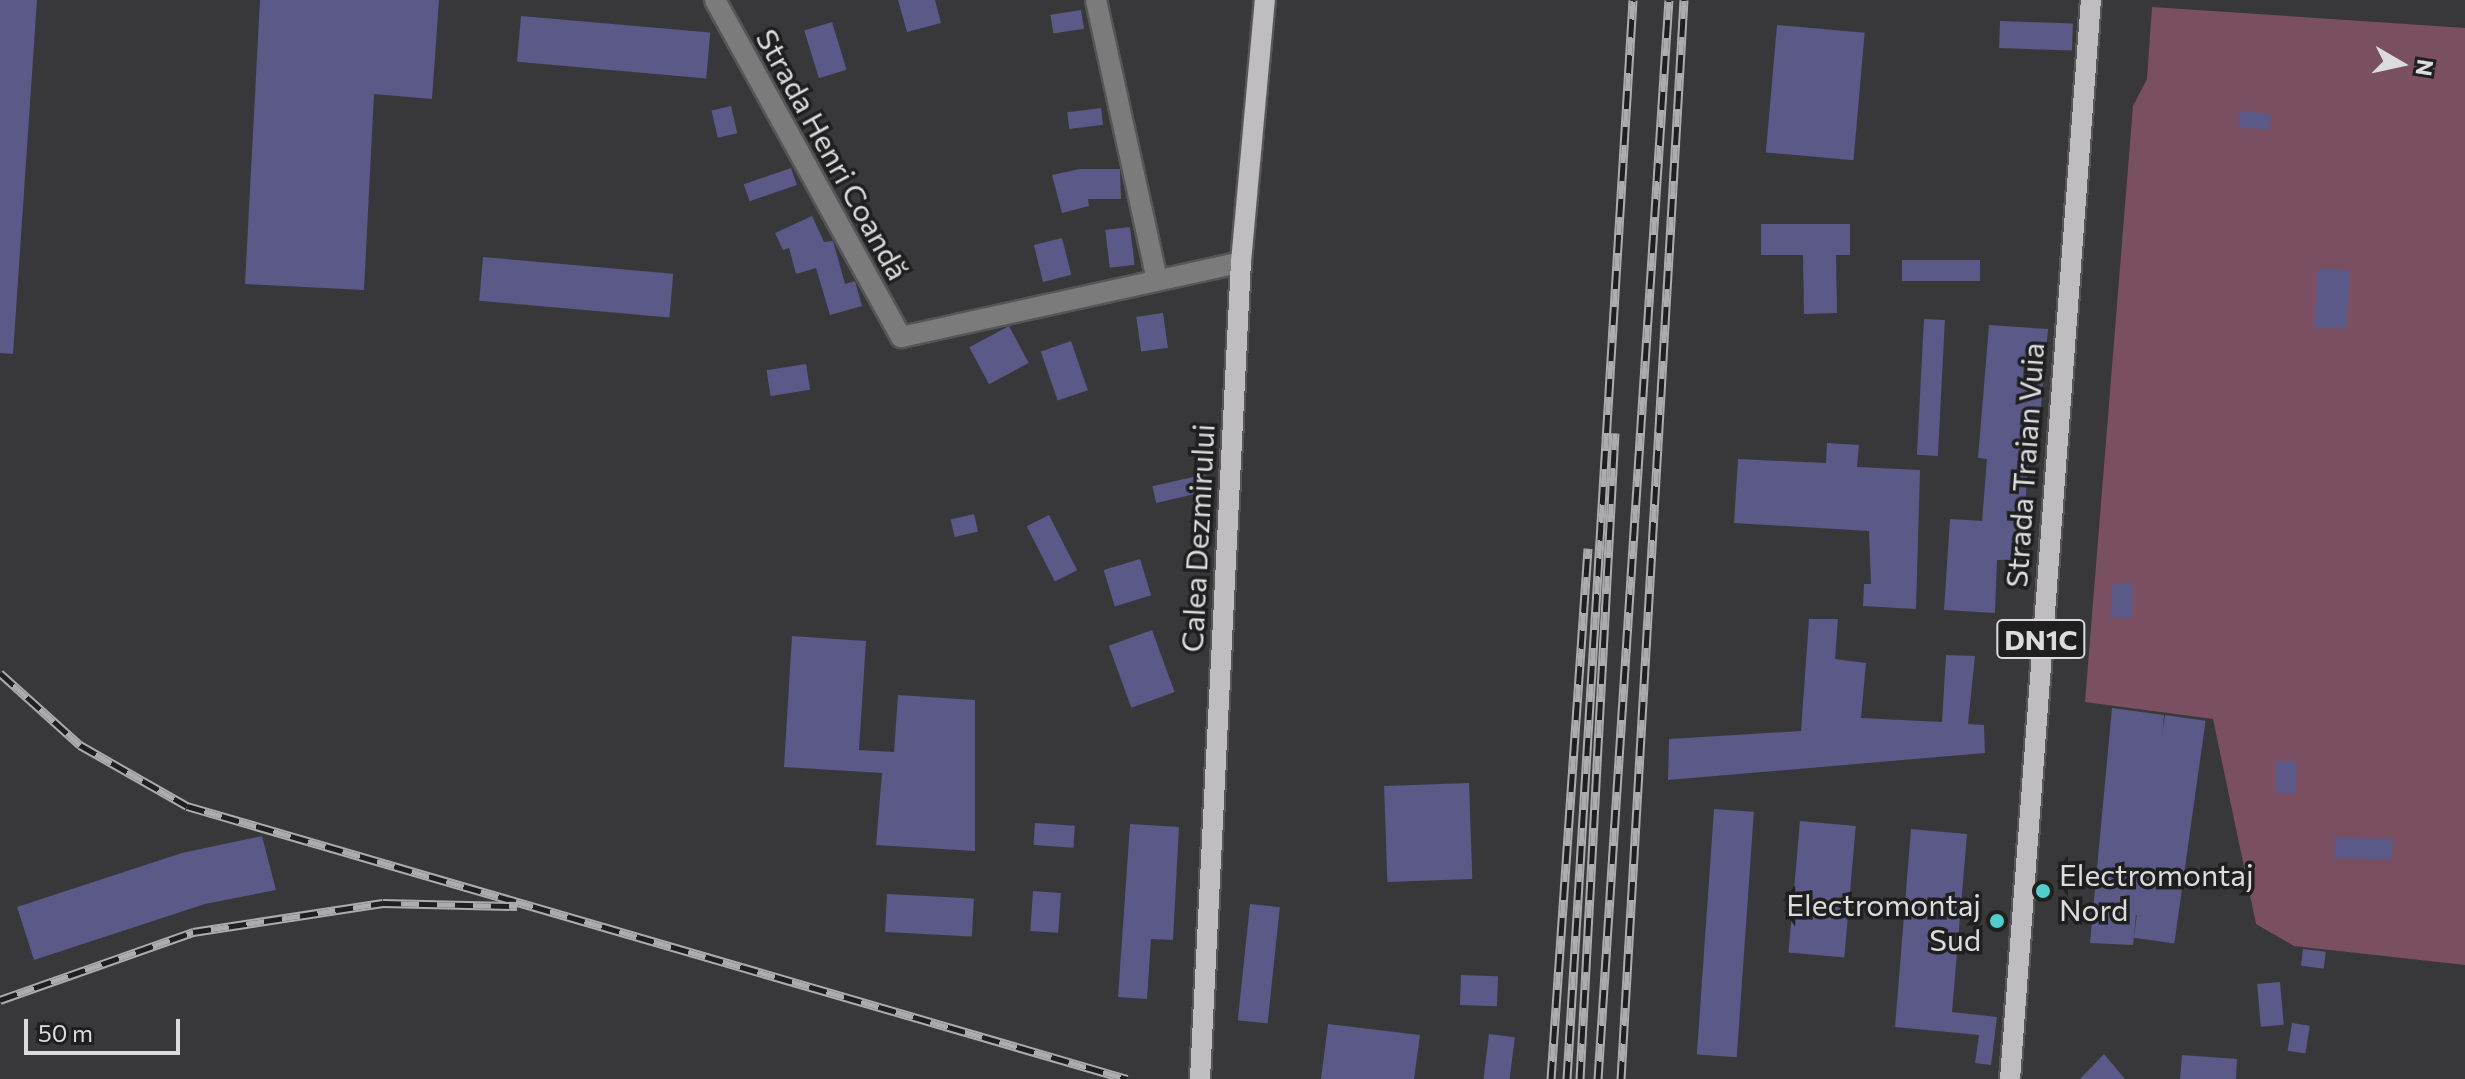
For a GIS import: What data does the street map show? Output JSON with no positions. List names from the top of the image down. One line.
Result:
{"streets":{"main road":["Strada Traian Vuia","Calea Dezmirului","DN1C"],"street":["Strada Henri Coandă"]},"places":["Electromontaj Nord","Electromontaj Sud"],"scale_bar":"50 m","north":"right"}
